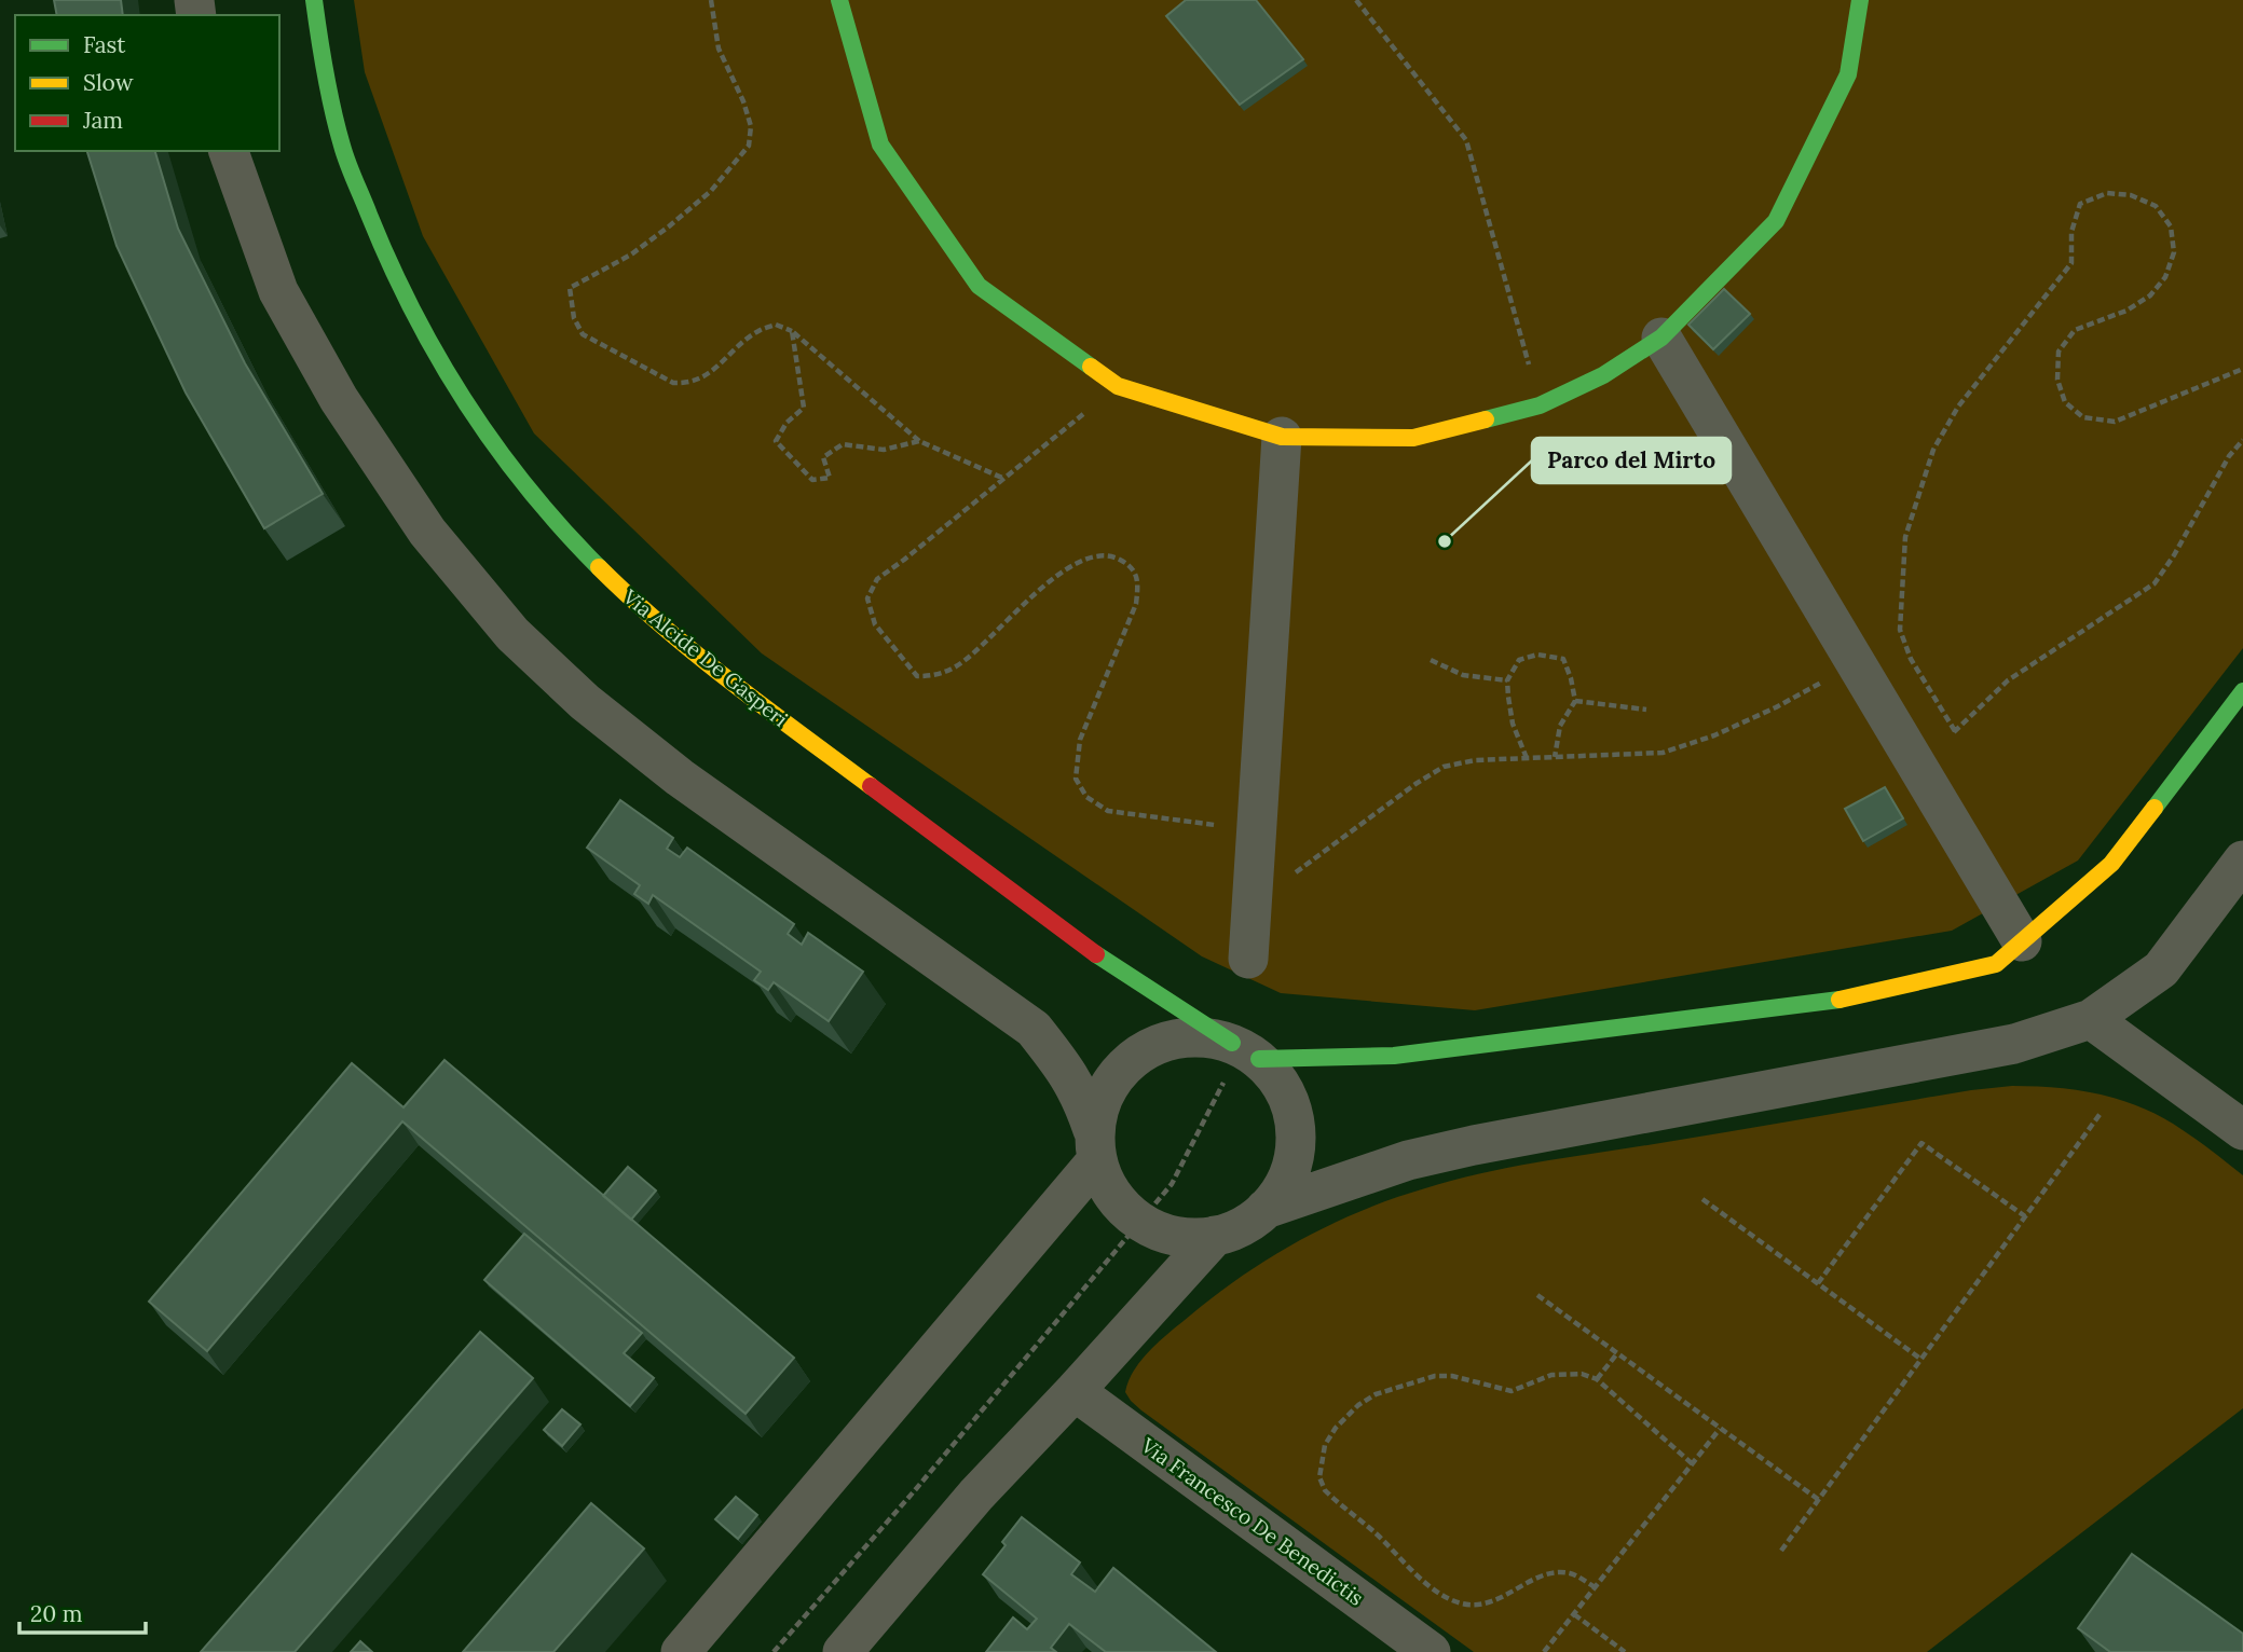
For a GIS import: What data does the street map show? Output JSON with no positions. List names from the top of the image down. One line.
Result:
{"streets":{"street":["Via Alcide De Gasperi","Via Francesco De Benedictis"]},"places":["Parco del Mirto"],"legend":["Fast","Slow","Jam"],"scale_bar":"20 m"}
